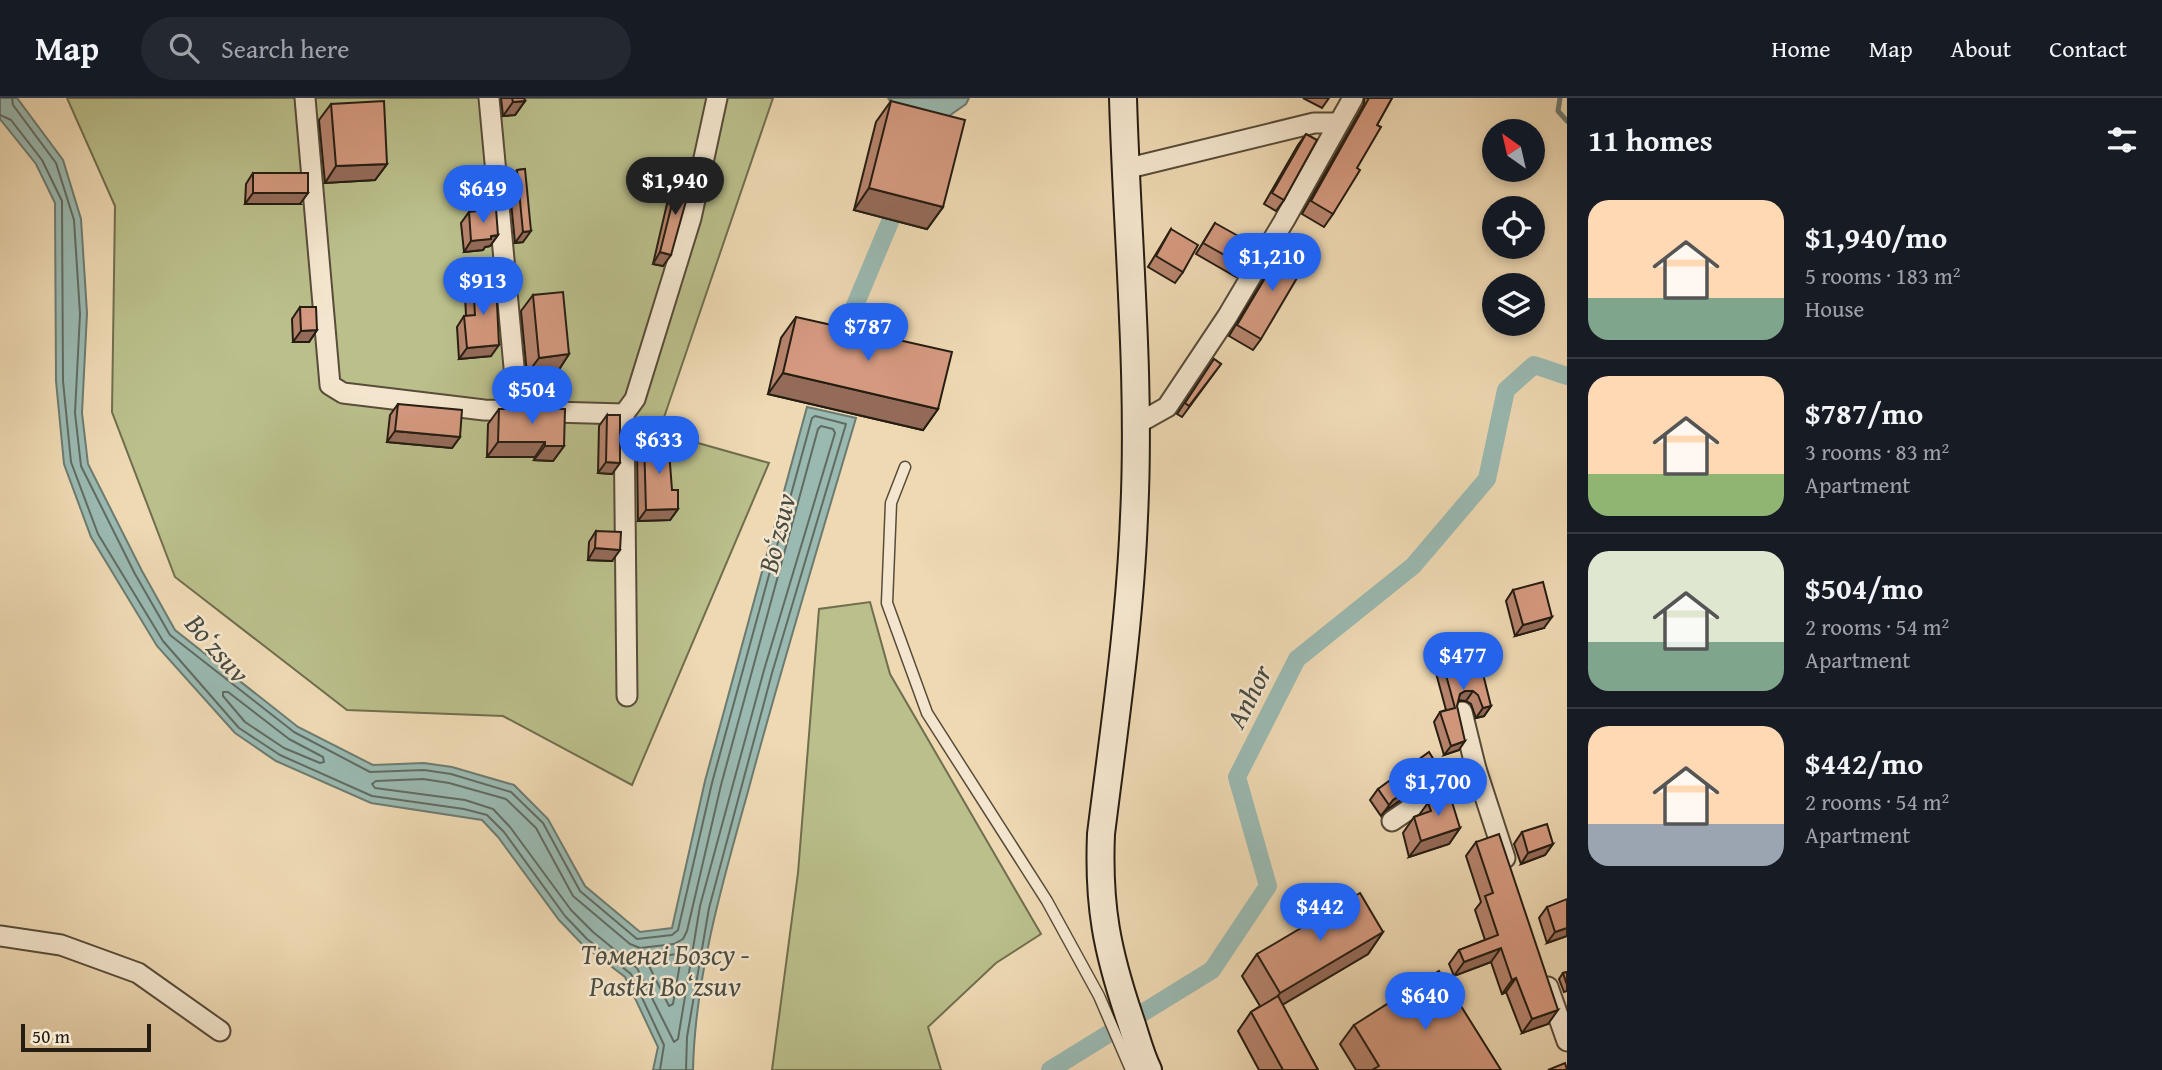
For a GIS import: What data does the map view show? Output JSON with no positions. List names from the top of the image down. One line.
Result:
{"water":["Boʻzsuv","Anhor","Төменгі Бозсу - Pastki Boʻzsuv"],"scale_bar":"50 m","north":"top left","page":{"header":"Map","search":"Search here","nav":["Home","Map","About","Contact"],"heading":"11 homes","price":["$1,940","$649","$1,210","$913","$787","$504","$633","$477","$1,700","$442","$640"],"list":[{"name":"$1,940/mo","note":"5 rooms · 183 m² · House"},{"name":"$787/mo","note":"3 rooms · 83 m² · Apartment"},{"name":"$504/mo","note":"2 rooms · 54 m² · Apartment"},{"name":"$442/mo","note":"2 rooms · 54 m² · Apartment"}],"scale":"50 m"}}
